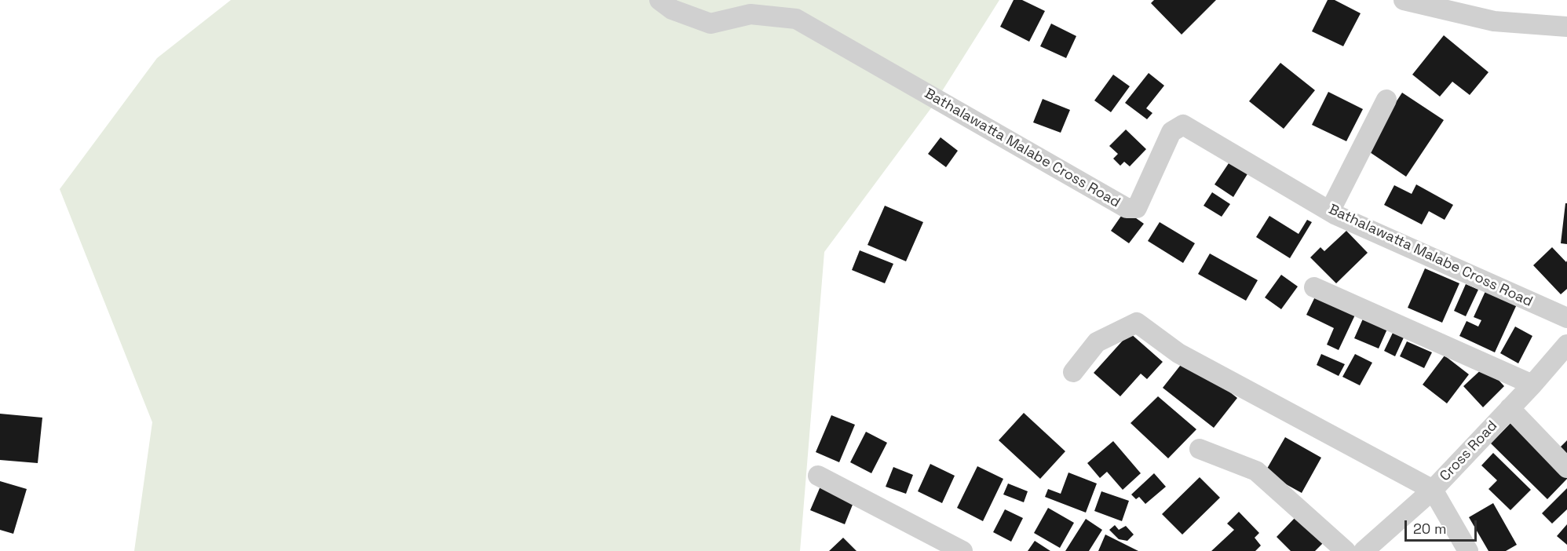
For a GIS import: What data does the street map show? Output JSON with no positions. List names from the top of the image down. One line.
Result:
{"streets":{"street":["Bathalawatta Malabe Cross Road","Cross Road"]},"scale_bar":"20 m"}
